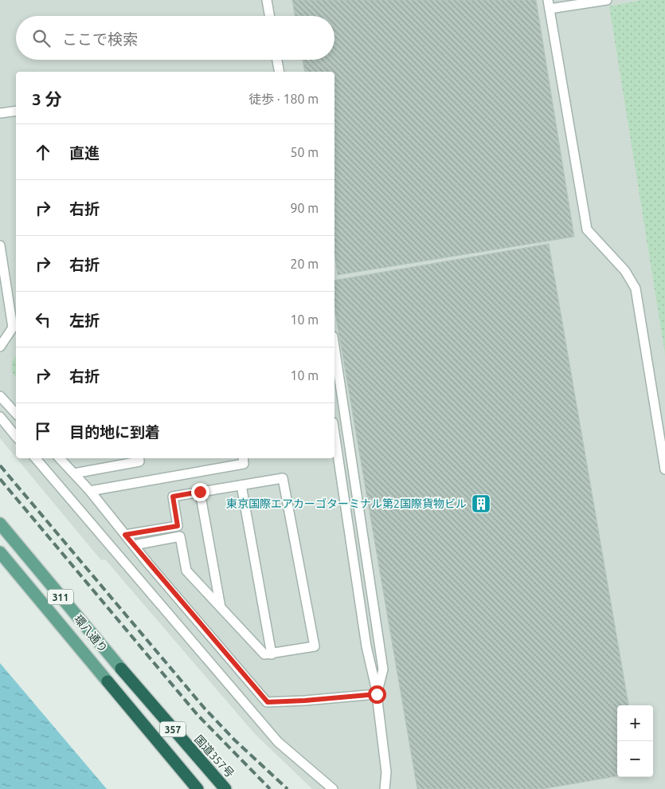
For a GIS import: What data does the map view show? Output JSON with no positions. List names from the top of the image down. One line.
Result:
{"streets":{"highway":["357","国道357号"],"main road":["311","環八通り"]},"crossings":[["環八通り","357"],["環八通り","国道357号"]],"places":{"building":["東京国際エアカーゴターミナル第2国際貨物ビル"]},"page":{"search":"ここで検索","heading":["3 分","徒歩 · 180 m"],"list":[["直進","50 m"],["右折","90 m"],["右折","20 m"],["左折","10 m"],["右折","10 m"],"目的地に到着"],"map_buttons":["+","−"]}}
